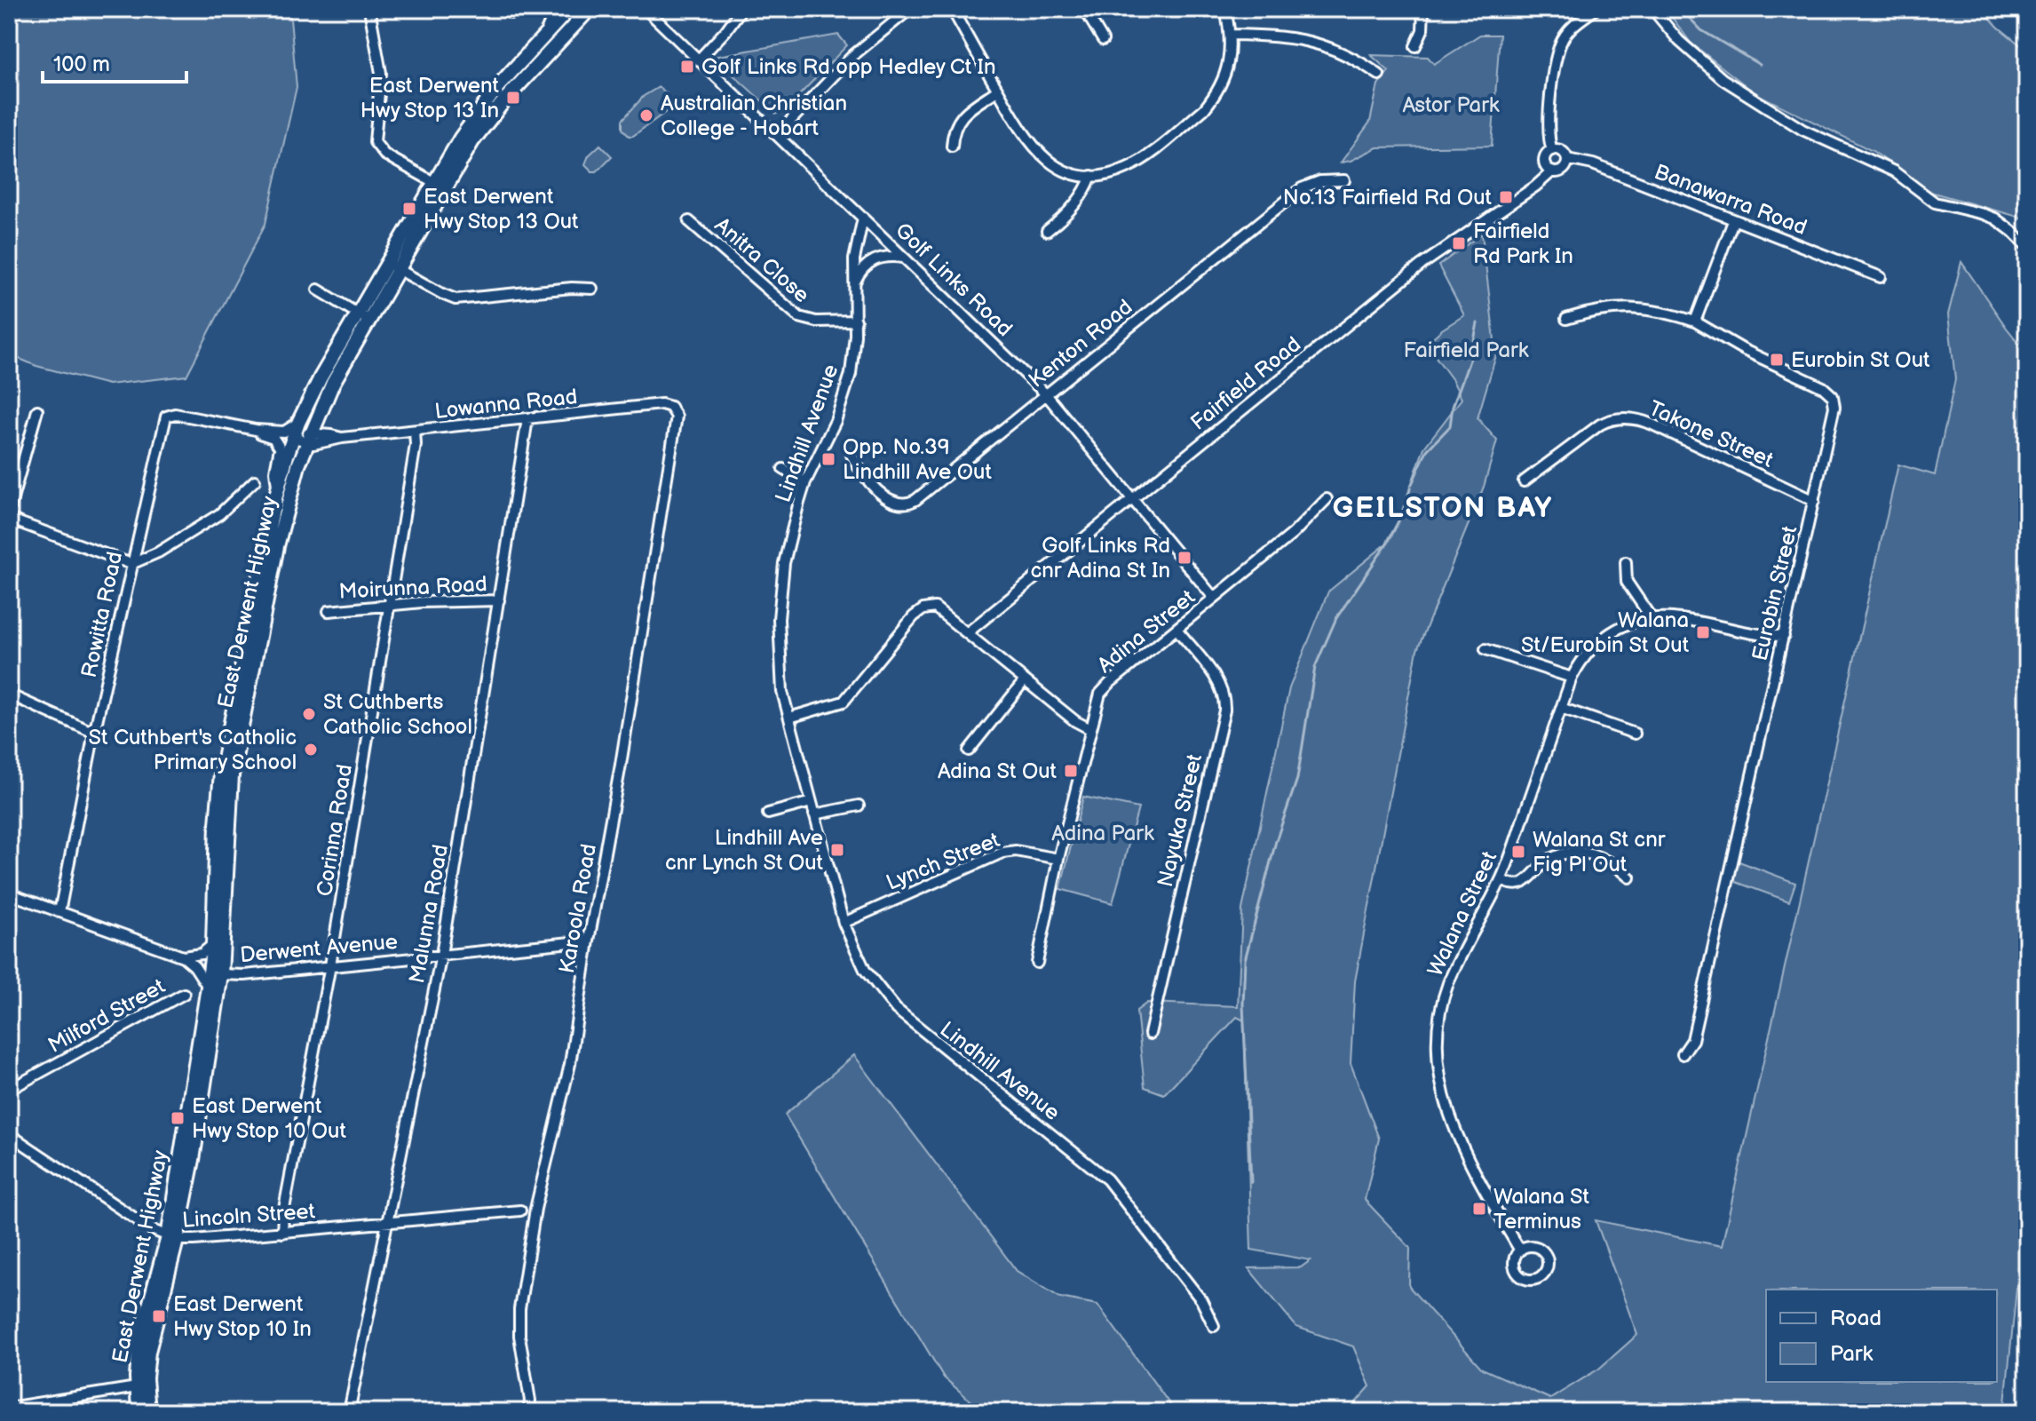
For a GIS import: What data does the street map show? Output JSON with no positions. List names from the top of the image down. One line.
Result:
{"streets":{"main road":["East Derwent Highway"],"street":["Banawarra Road","Anitra Close","Golf Links Road","Kenton Road","Fairfield Road","Lowanna Road","Lindhill Avenue","Takone Street","Moirunna Road","Eurobin Street","Rowitta Road","Adina Street","Nayuka Street","Corinna Road","Lynch Street","Karoola Road","Malunna Road","Walana Street","Derwent Avenue","Milford Street","Lincoln Street"]},"crossings":[["Banawarra Road","Fairfield Road"],["Anitra Close","Lindhill Avenue"],["Golf Links Road","Kenton Road"],["Golf Links Road","Fairfield Road"],["Golf Links Road","Lindhill Avenue"],["Golf Links Road","Adina Street"],["Lowanna Road","East Derwent Highway"],["Lowanna Road","Corinna Road"],["Lowanna Road","Karoola Road"],["Lowanna Road","Malunna Road"],["Lindhill Avenue","Lynch Street"],["Takone Street","Eurobin Street"],["Moirunna Road","Corinna Road"],["Moirunna Road","Malunna Road"],["Eurobin Street","Walana Street"],["East Derwent Highway","Rowitta Road"],["East Derwent Highway","Derwent Avenue"],["East Derwent Highway","Lincoln Street"],["Adina Street","Nayuka Street"],["Adina Street","Lynch Street"],["Corinna Road","Derwent Avenue"],["Corinna Road","Lincoln Street"],["Karoola Road","Derwent Avenue"],["Malunna Road","Derwent Avenue"],["Malunna Road","Lincoln Street"]],"districts":["GEILSTON BAY"],"parks":["Astor Park","Fairfield Park","Adina Park"],"places":{"transit":["Golf Links Rd opp Hedley Ct In","East Derwent Hwy Stop 13 In","No.13 Fairfield Rd Out","East Derwent Hwy Stop 13 Out","Fairfield Rd Park In","Eurobin St Out","Opp. No.39 Lindhill Ave Out","Golf Links Rd cnr Adina St In","Walana St/Eurobin St Out","Adina St Out","Lindhill Ave cnr Lynch St Out","Walana St cnr Fig Pl Out","East Derwent Hwy Stop 10 Out","Walana St Terminus","East Derwent Hwy Stop 10 In"],"other":["Australian Christian College - Hobart","St Cuthberts Catholic School","St Cuthbert's Catholic Primary School"]},"legend":["Road","Park"],"scale_bar":"100 m"}
